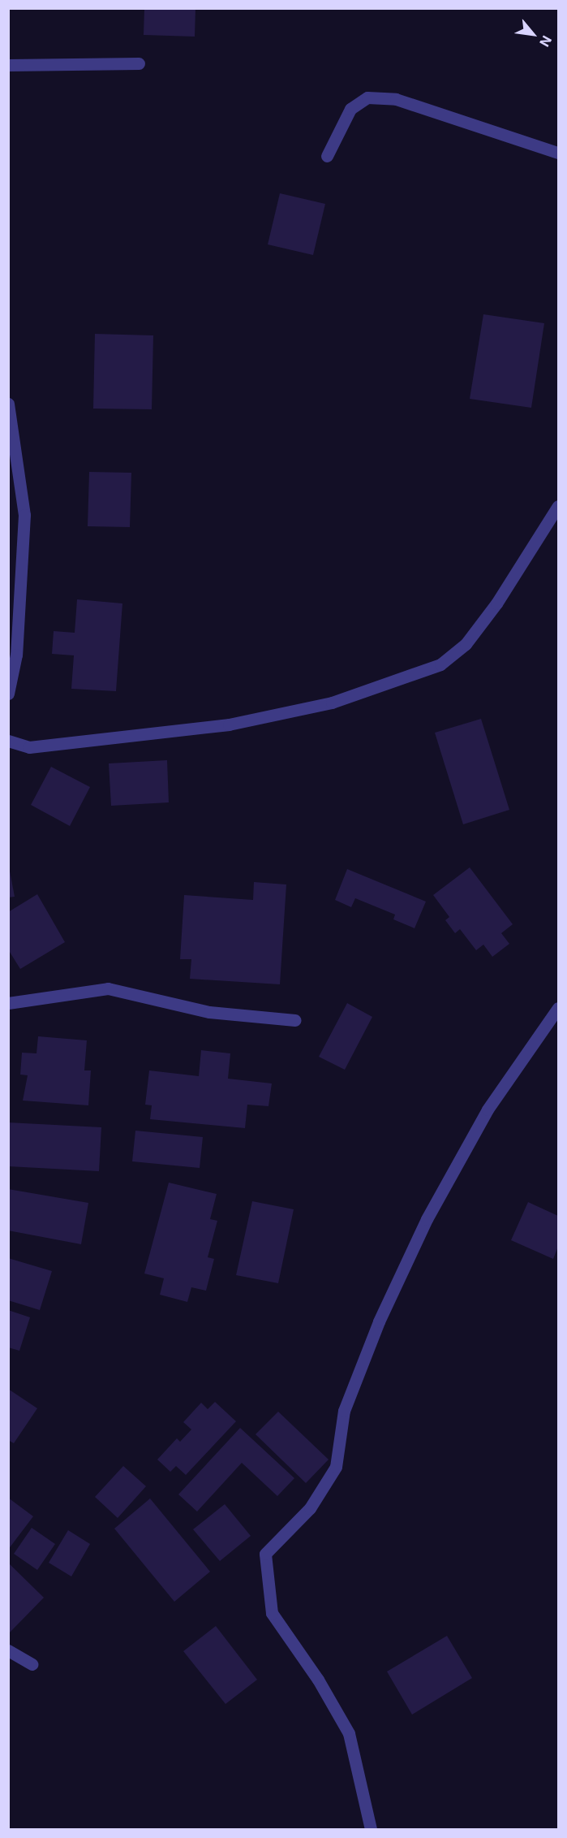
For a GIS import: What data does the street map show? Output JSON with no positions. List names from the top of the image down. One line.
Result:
{"north":"bottom right"}
